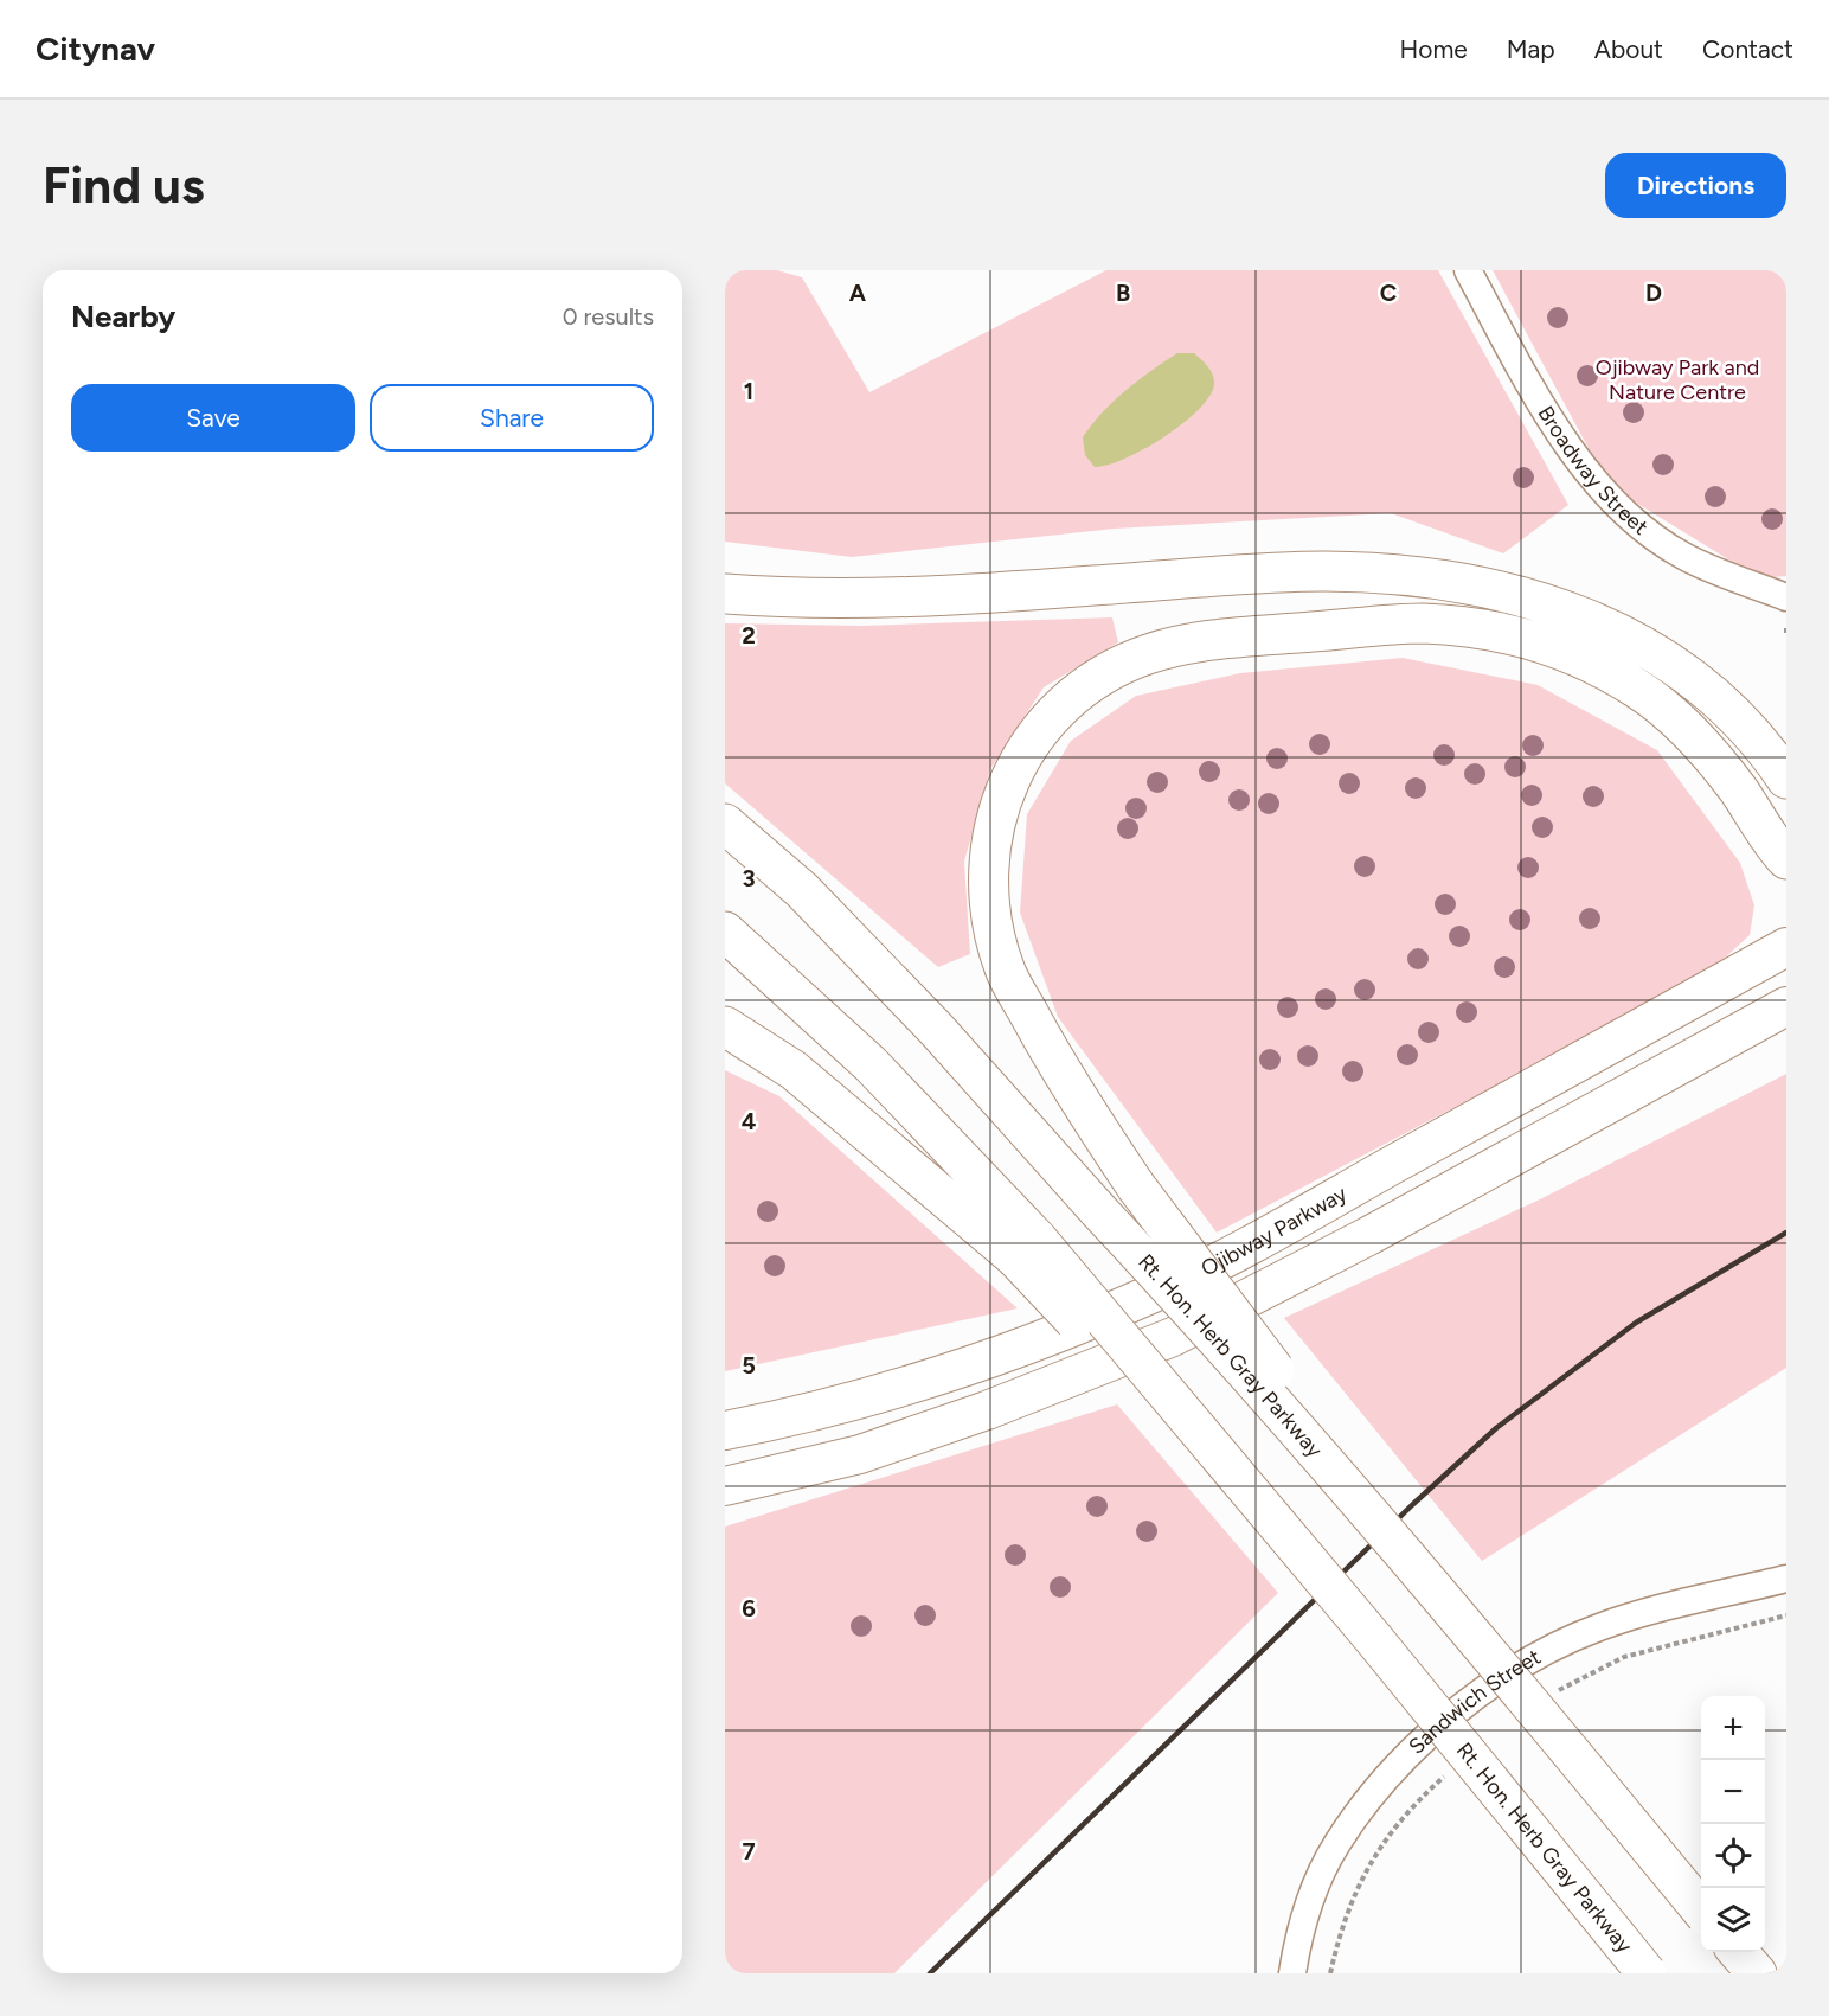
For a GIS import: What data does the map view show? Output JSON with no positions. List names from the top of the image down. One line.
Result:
{"streets":{"highway":["Rt. Hon. Herb Gray Parkway"],"main road":["Ojibway Parkway"],"street":["Broadway Street","Sandwich Street"]},"parks":["Ojibway Park and Nature Centre"],"page":{"header":"Citynav","nav":["Home","Map","About","Contact"],"buttons":["Directions",["Save","Share"]],"title":"Find us","heading":["Nearby","0 results"],"map_buttons":["+","−"]},"grid":{"columns":["A","B","C","D"],"rows":["1","2","3","4","5","6","7"]}}
